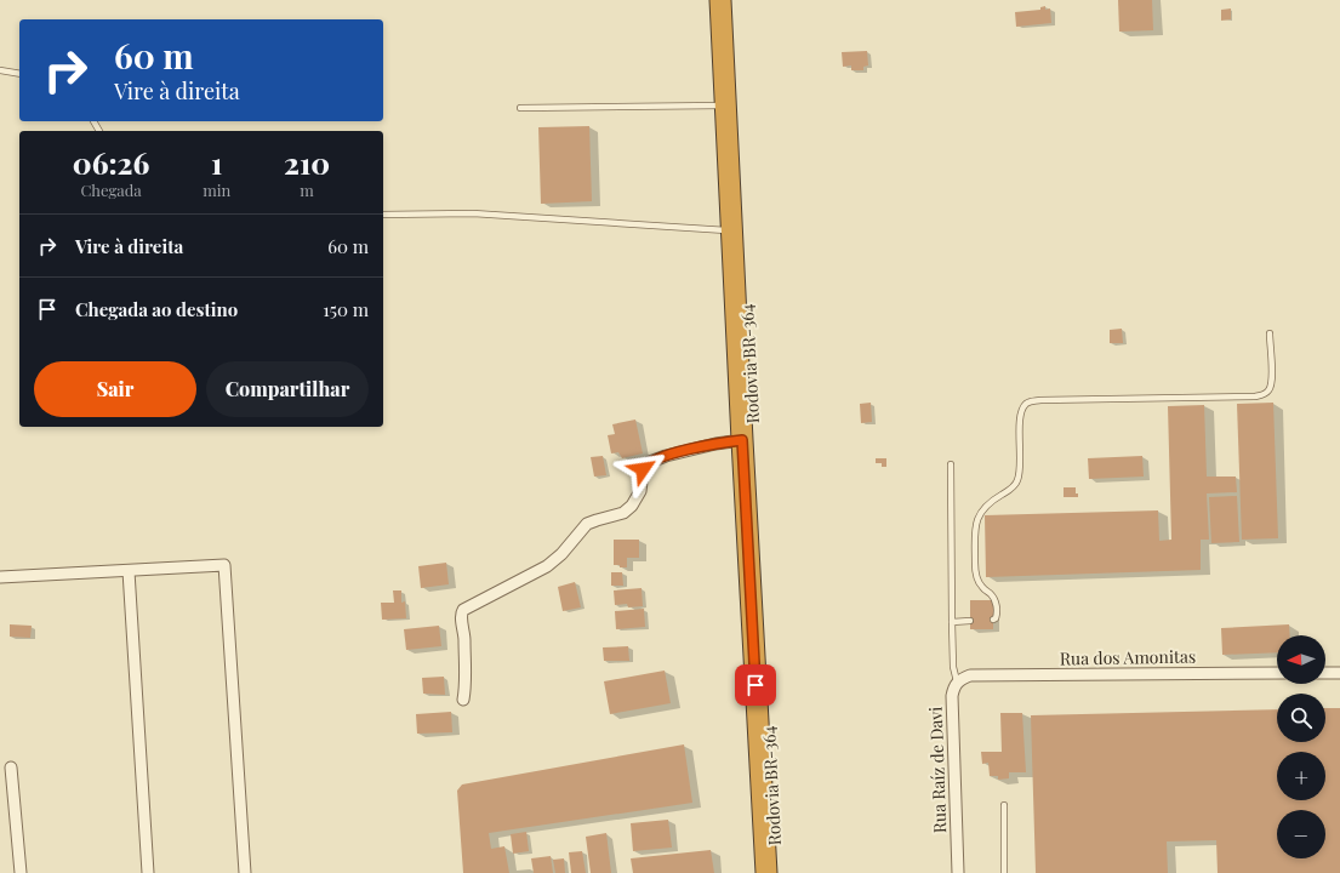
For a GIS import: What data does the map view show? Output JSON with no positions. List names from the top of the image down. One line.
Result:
{"streets":{"highway":["Rodovia BR-364"],"street":["Rua dos Amonitas","Rua Raíz de Davi"]},"crossings":[["Rua dos Amonitas","Rua Raíz de Davi"]],"north":"left","page":{"turn":["60 m","Vire à direita"],"eta":["06:26","Chegada","1","min","210","m"],"list":[{"name":"Vire à direita","value":"60 m"},{"name":"Chegada ao destino","value":"150 m"}],"buttons":["Sair","Compartilhar"],"map_buttons":["+","−"]}}
